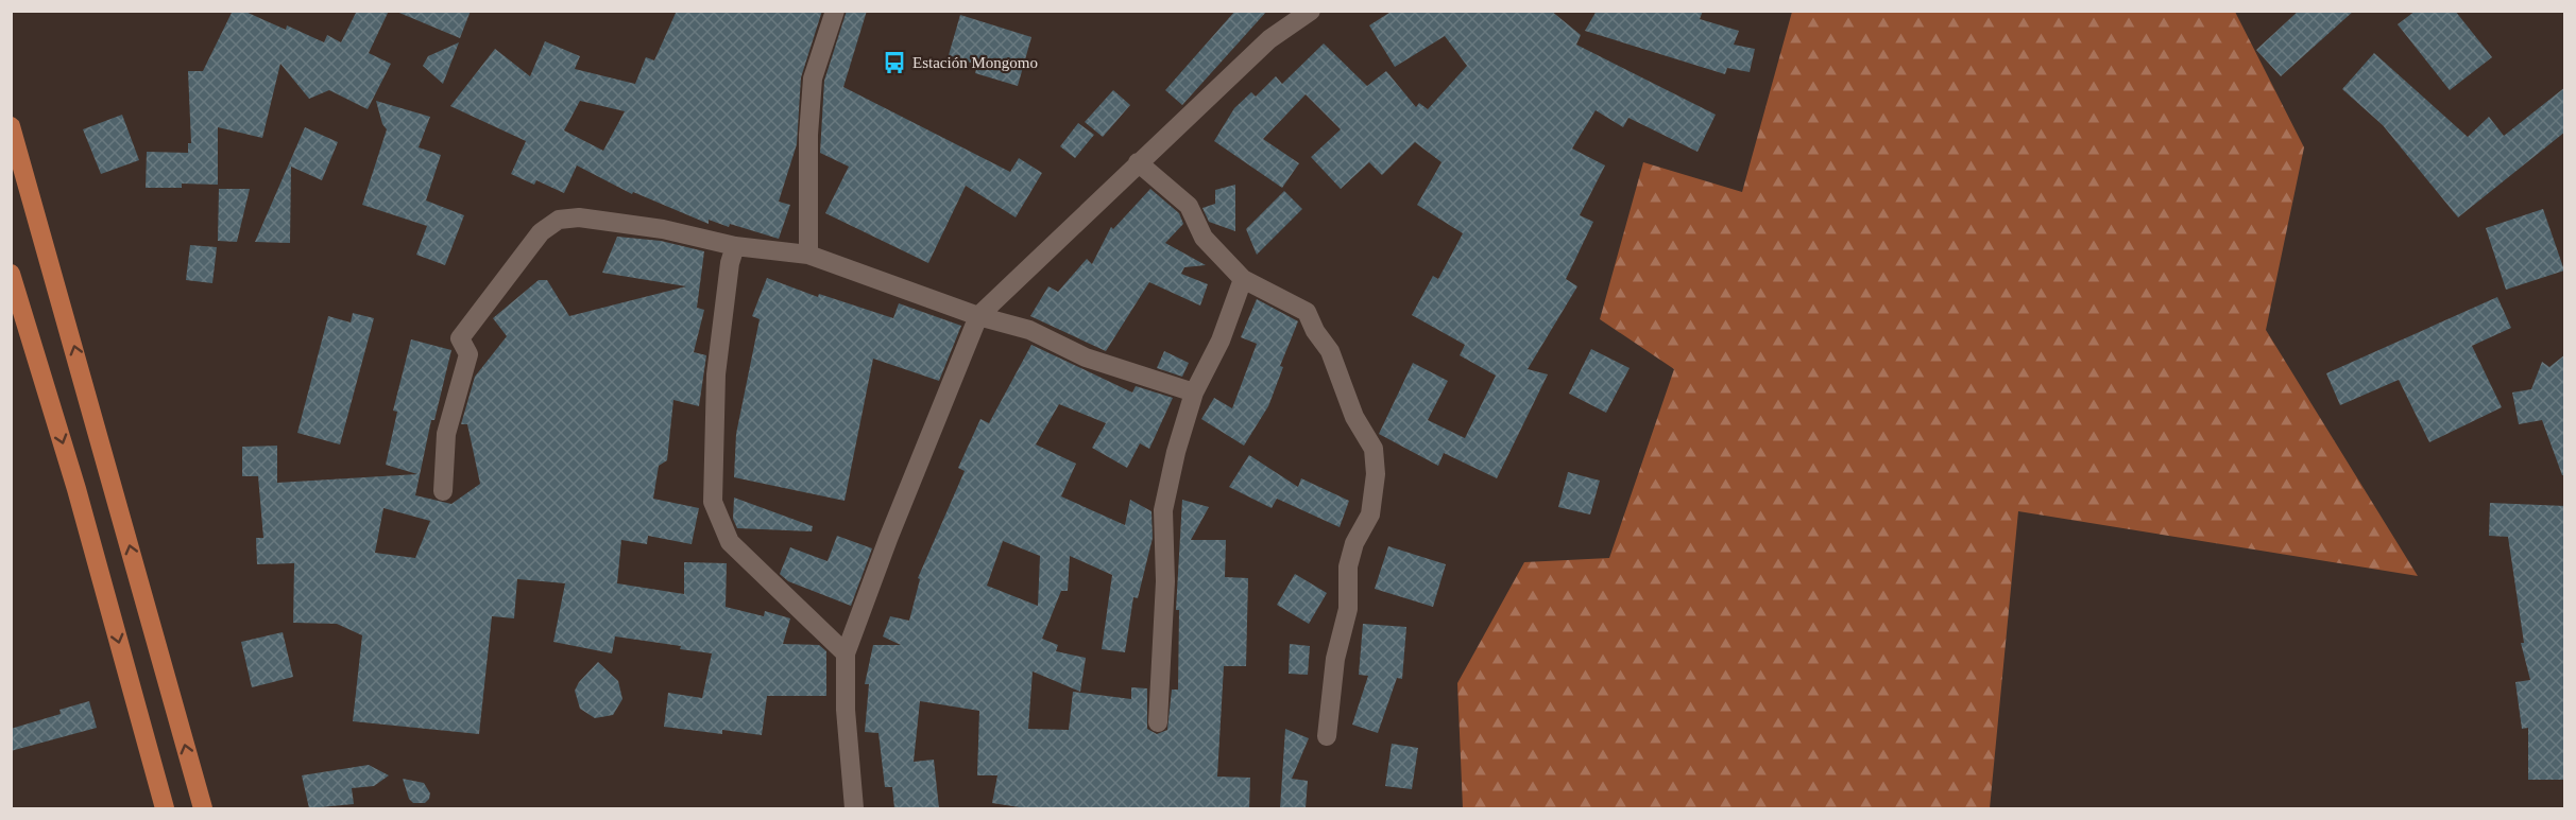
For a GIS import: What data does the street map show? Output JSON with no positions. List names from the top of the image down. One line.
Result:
{"places":{"bus stop":["Estación Mongomo"]}}
